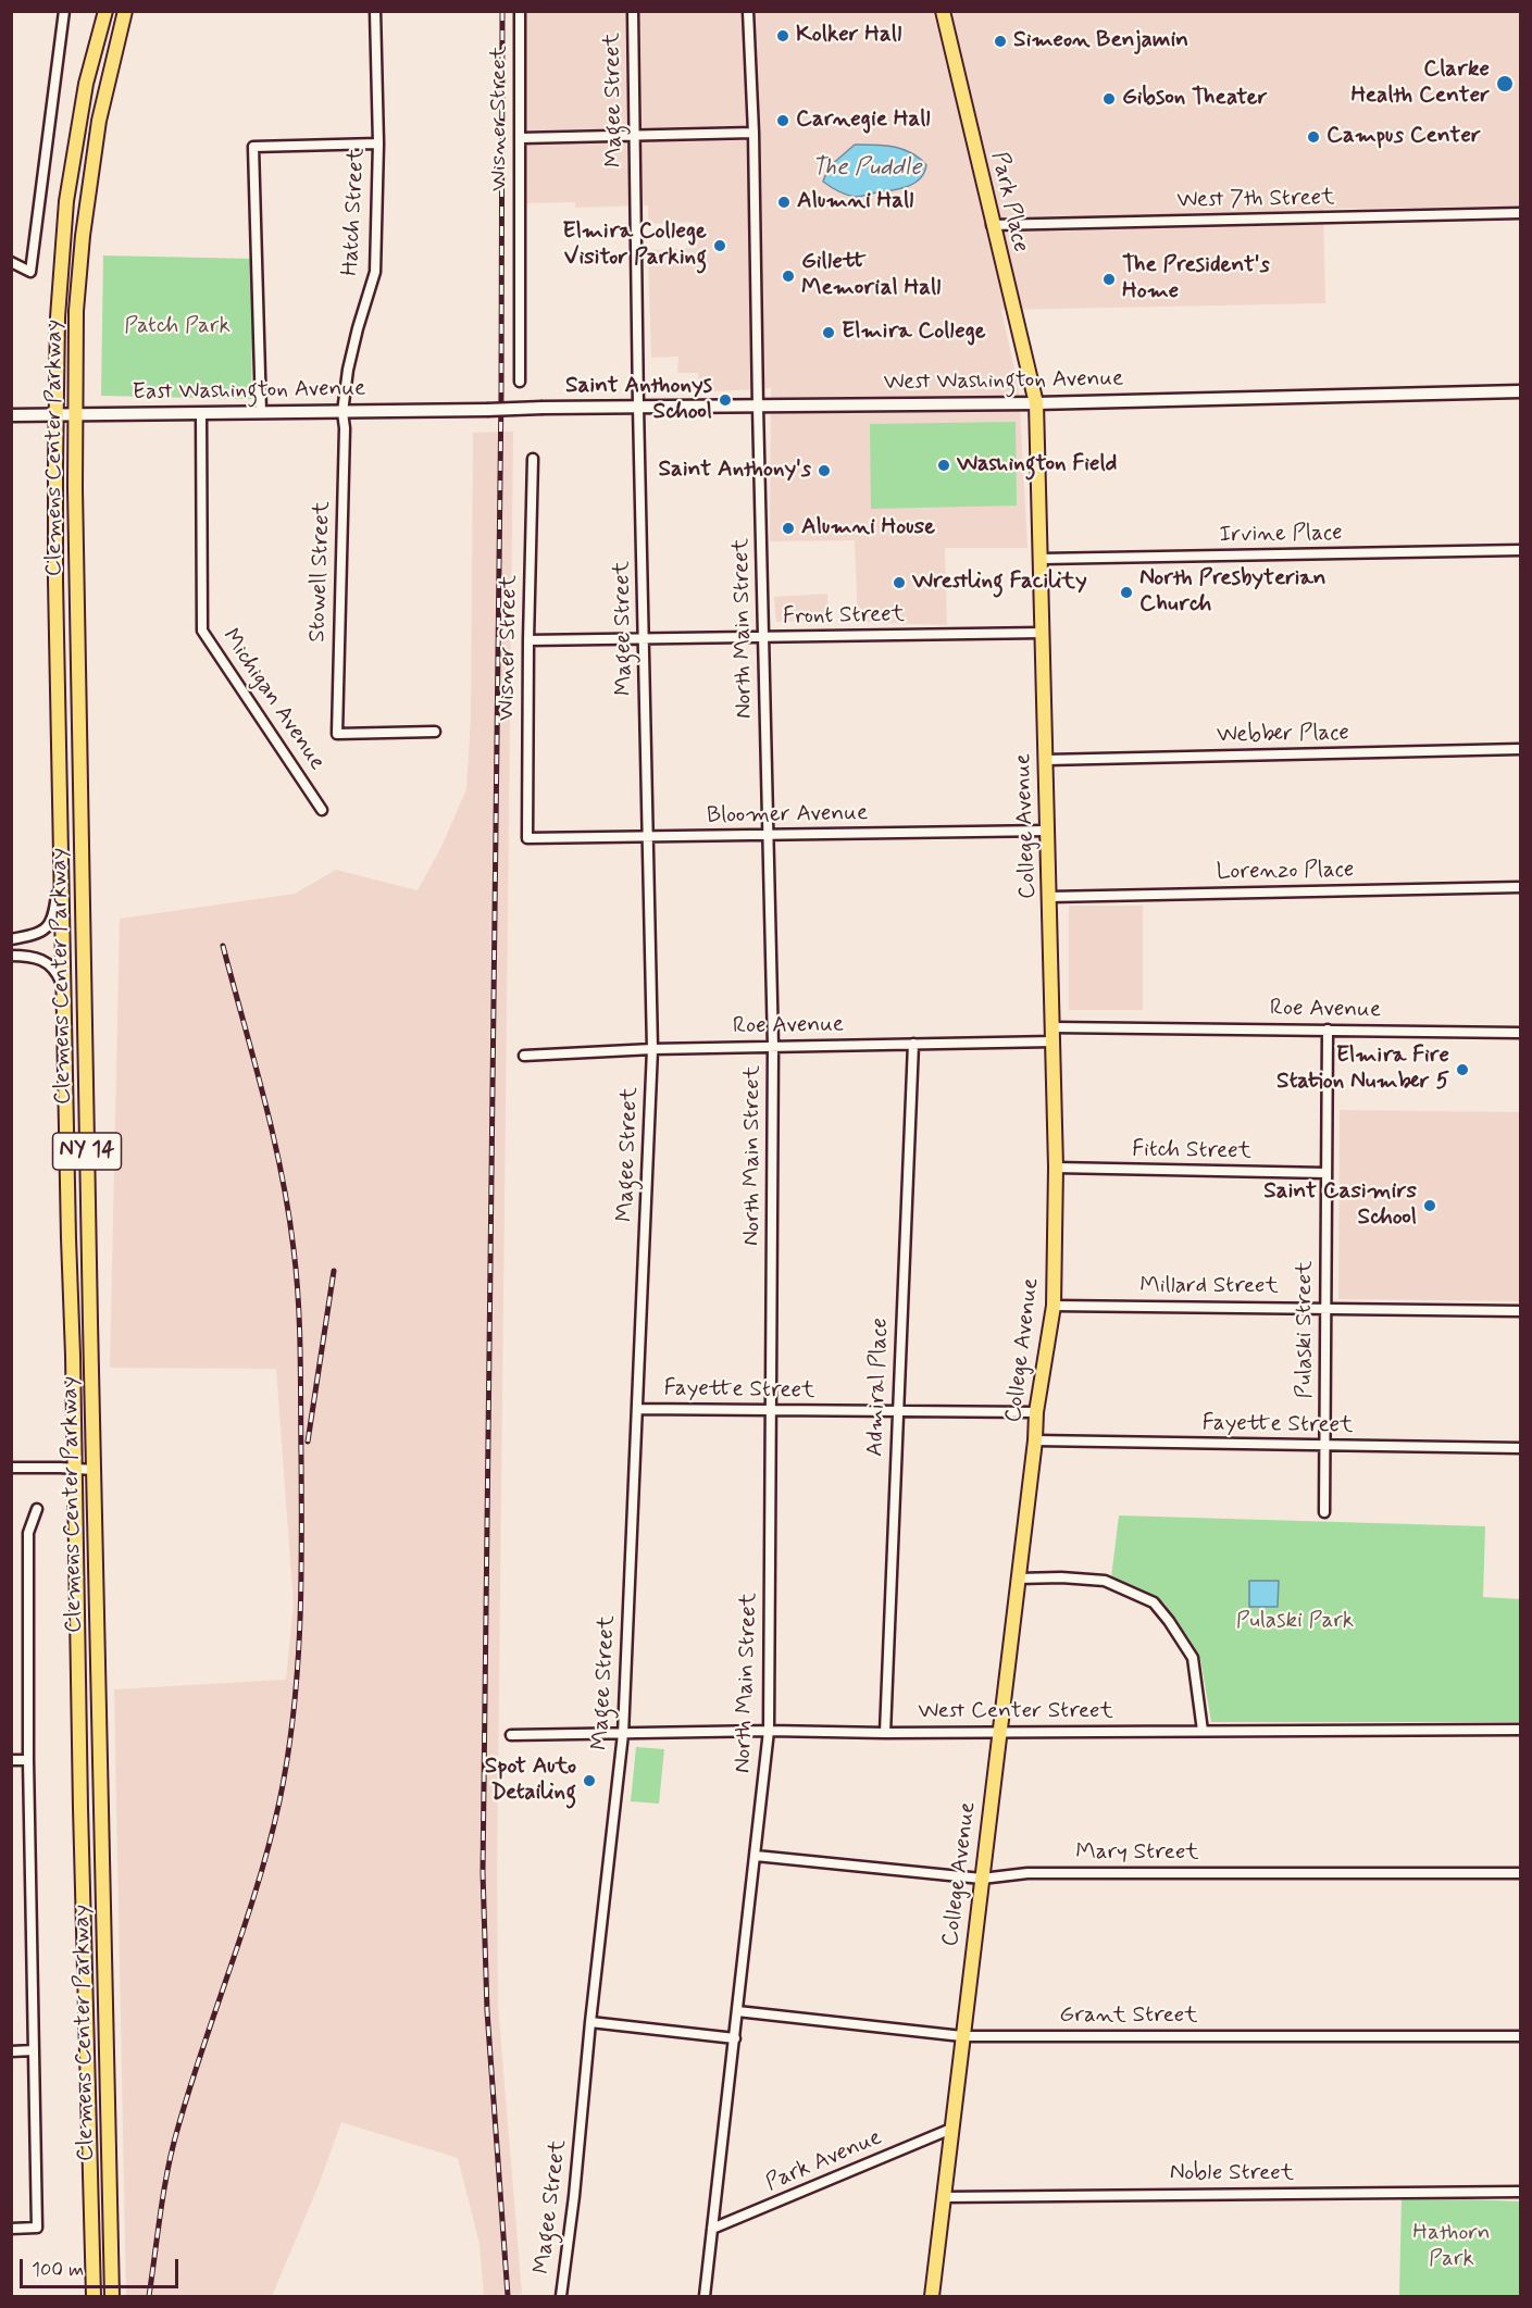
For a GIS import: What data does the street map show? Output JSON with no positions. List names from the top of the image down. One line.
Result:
{"streets":{"main road":["Park Place","Clemens Center Parkway","College Avenue","NY 14"],"street":["Magee Street","Wisner Street","West 7th Street","Hatch Street","West Washington Avenue","East Washington Avenue","Irvine Place","Stowell Street","Front Street","North Main Street","Michigan Avenue","Webber Place","Bloomer Avenue","Lorenzo Place","Roe Avenue","Fitch Street","Millard Street","Pulaski Street","Admiral Place","Fayette Street","West Center Street","Mary Street","Grant Street","Park Avenue","Noble Street"]},"crossings":[["Magee Street","West Washington Avenue"],["Magee Street","Front Street"],["Magee Street","Bloomer Avenue"],["Magee Street","Roe Avenue"],["Magee Street","Fayette Street"],["Magee Street","West Center Street"],["Wisner Street","Front Street"],["Wisner Street","Bloomer Avenue"],["West 7th Street","Park Place"],["Park Place","West Washington Avenue"],["Park Place","College Avenue"],["Hatch Street","East Washington Avenue"],["Hatch Street","Stowell Street"],["West Washington Avenue","East Washington Avenue"],["West Washington Avenue","North Main Street"],["West Washington Avenue","College Avenue"],["East Washington Avenue","Clemens Center Parkway"],["East Washington Avenue","Stowell Street"],["East Washington Avenue","Michigan Avenue"],["Irvine Place","College Avenue"],["Front Street","North Main Street"],["Front Street","College Avenue"],["North Main Street","Bloomer Avenue"],["North Main Street","Roe Avenue"],["North Main Street","Fayette Street"],["North Main Street","West Center Street"],["North Main Street","Mary Street"],["North Main Street","Grant Street"],["North Main Street","Park Avenue"],["Webber Place","College Avenue"],["Bloomer Avenue","College Avenue"],["College Avenue","Lorenzo Place"],["College Avenue","Roe Avenue"],["College Avenue","Fitch Street"],["College Avenue","Millard Street"],["College Avenue","Fayette Street"],["College Avenue","West Center Street"],["College Avenue","Mary Street"],["College Avenue","Grant Street"],["College Avenue","Park Avenue"],["College Avenue","Noble Street"],["Roe Avenue","Pulaski Street"],["Roe Avenue","Admiral Place"],["Fitch Street","Pulaski Street"],["Millard Street","Pulaski Street"],["Pulaski Street","Fayette Street"],["Admiral Place","Fayette Street"],["Admiral Place","West Center Street"]],"water":["The Puddle"],"parks":["Patch Park","Pulaski Park","Hathorn Park"],"places":["Kolker Hall","Simeon Benjamin","Clarke Health Center","Gibson Theater","Carnegie Hall","Campus Center","Alumni Hall","Elmira College Visitor Parking","Gillett Memorial Hall","The President's Home","Elmira College","Saint Anthonys School","Washington Field","Saint Anthony's","Alumni House","Wrestling Facility","North Presbyterian Church","Elmira Fire Station Number 5","Saint Casimirs School","Spot Auto Detailing"],"scale_bar":"100 m"}
